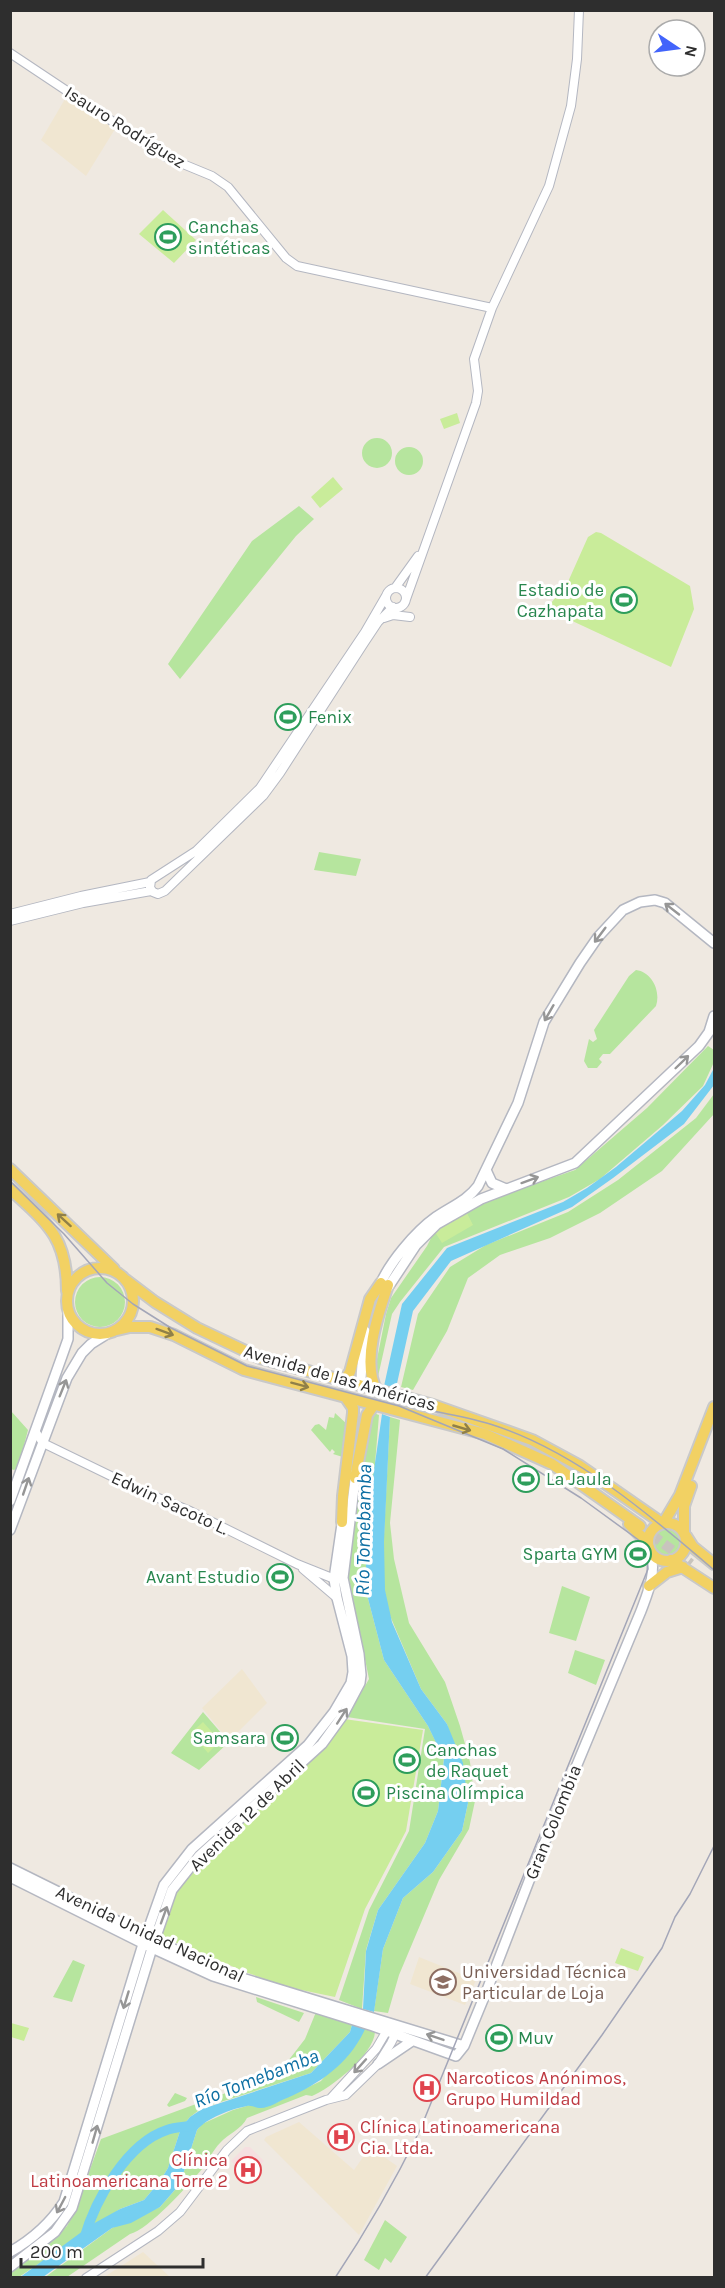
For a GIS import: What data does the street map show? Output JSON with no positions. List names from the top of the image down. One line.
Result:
{"streets":{"main road":["Avenida de las Américas","Avenida 12 de Abril","Gran Colombia","Avenida Unidad Nacional"],"street":["Isauro Rodríguez","Edwin Sacoto L."]},"crossings":[["Avenida de las Américas","Avenida 12 de Abril"],["Avenida de las Américas","Gran Colombia"],["Edwin Sacoto L.","Avenida 12 de Abril"],["Avenida 12 de Abril","Avenida Unidad Nacional"],["Gran Colombia","Avenida Unidad Nacional"]],"water":["Río Tomebamba"],"places":{"sports":["Canchas sintéticas","Estadio de Cazhapata","Fenix","La Jaula","Sparta GYM","Avant Estudio","Samsara","Canchas de Raquet","Piscina Olímpica","Muv"],"school or university":["Universidad Técnica Particular de Loja"],"hospital":["Narcoticos Anónimos, Grupo Humildad","Clínica Latinoamericana Cia. Ltda.","Clínica Latinoamericana Torre 2"]},"scale_bar":"200 m","north":"right"}
